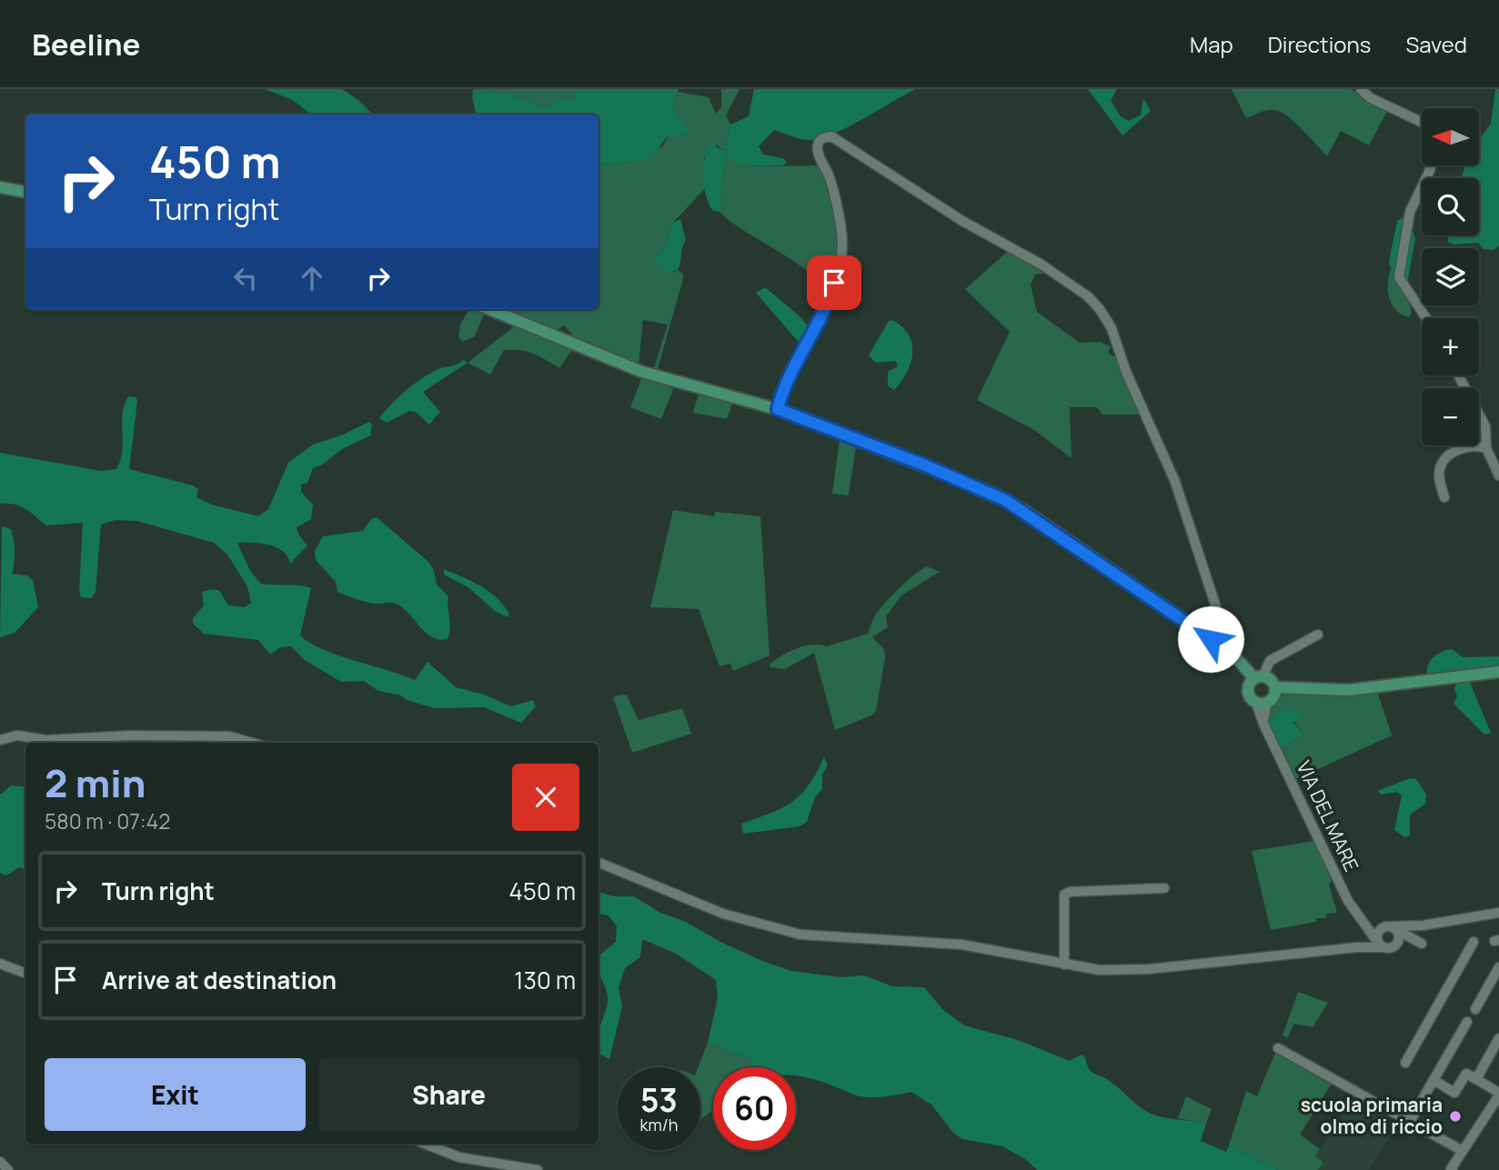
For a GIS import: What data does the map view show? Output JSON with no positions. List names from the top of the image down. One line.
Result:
{"streets":{"street":["VIA DEL MARE"]},"places":["scuola primaria olmo di riccio"],"north":"left","page":{"header":"Beeline","nav":["Map","Directions","Saved"],"map_buttons":["+","−"],"turn":["450 m","Turn right"],"heading":["2 min","580 m · 07:42"],"list":[{"name":"Turn right","value":"450 m"},{"name":"Arrive at destination","value":"130 m"}],"buttons":["Exit","Share"],"speed":"53 km/h","limit":"60"}}
